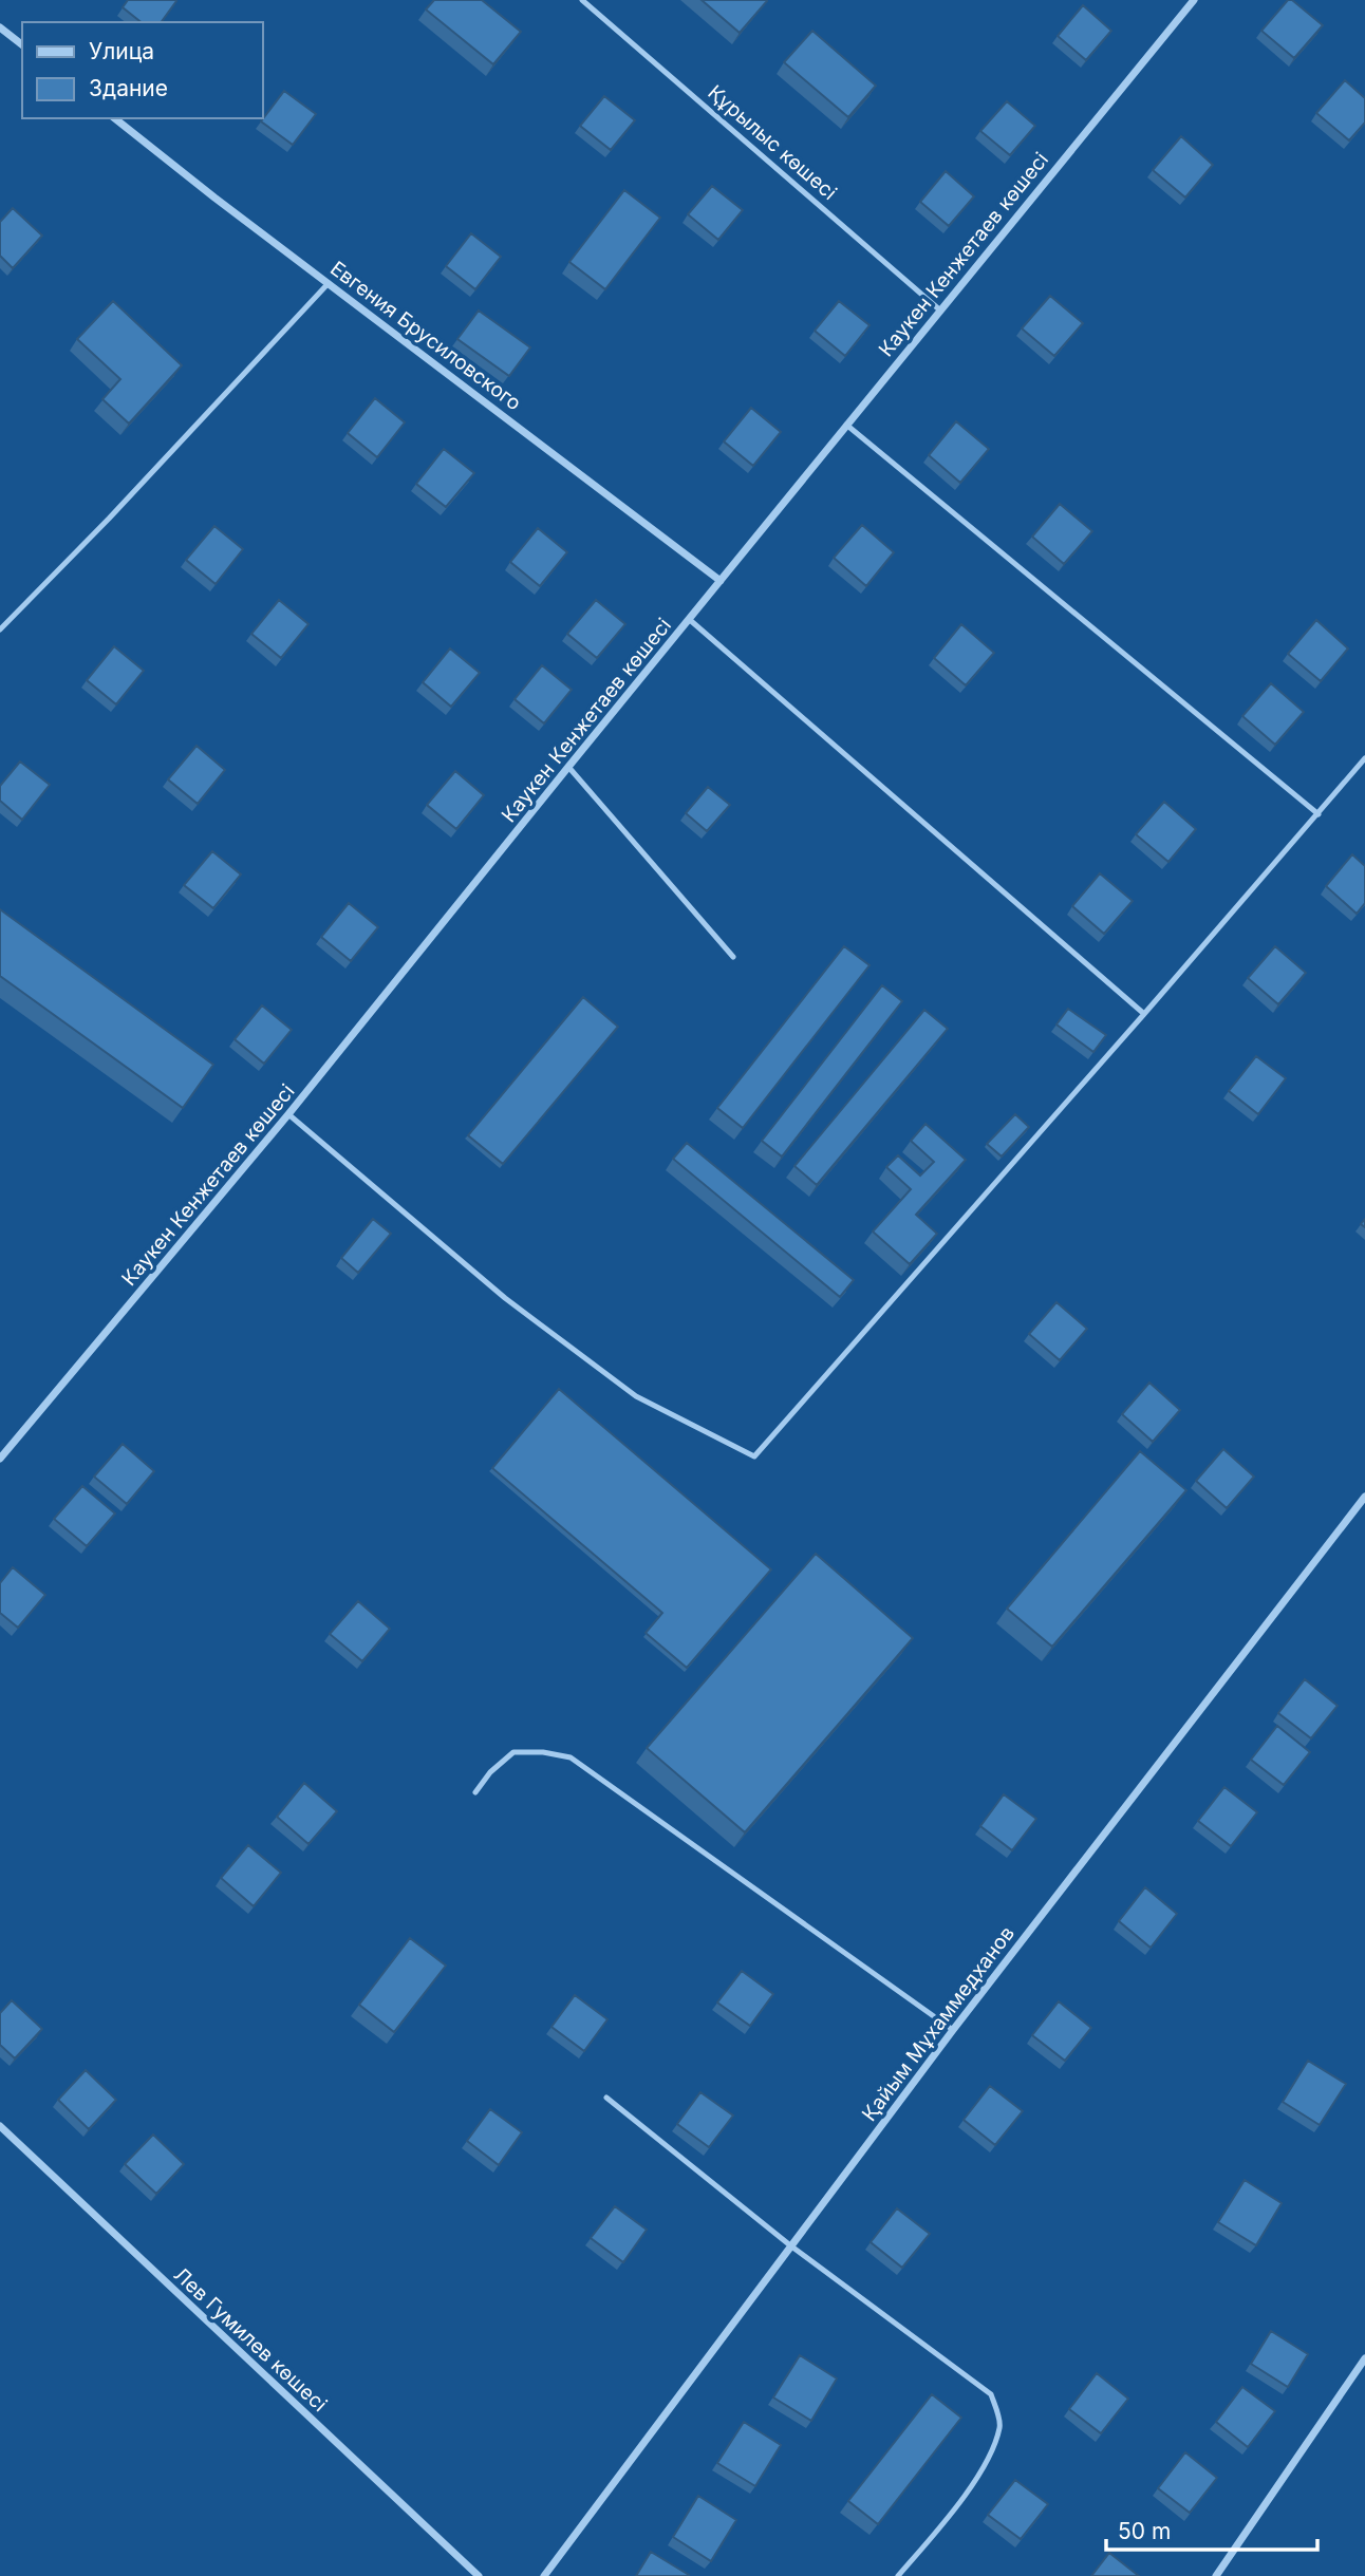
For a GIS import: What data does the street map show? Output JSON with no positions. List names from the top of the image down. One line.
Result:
{"streets":{"street":["Каукен Кенжетаев көшесі","Евгения Брусиловского","Қайым Мұхаммедханов","Лев Гумилев көшесі"],"lane":["Құрылыс көшесі"]},"crossings":[["Құрылыс көшесі","Каукен Кенжетаев көшесі"],["Каукен Кенжетаев көшесі","Евгения Брусиловского"]],"legend":["Улица","Здание"],"scale_bar":"50 m"}
